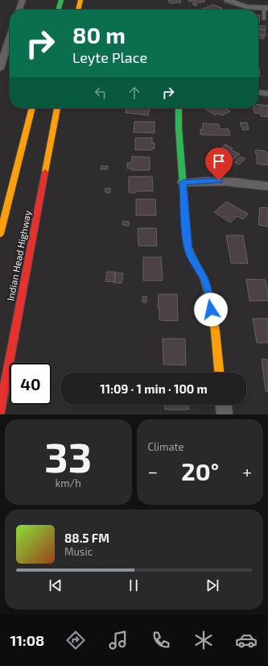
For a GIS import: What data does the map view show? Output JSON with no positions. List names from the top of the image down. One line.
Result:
{"streets":{"main road":["Indian Head Highway"]},"page":{"turn":["80 m","Leyte Place"],"limit":"40","trip":"11:09 · 1 min · 100 m","tile":[["33","km/h"],"Climate"],"heat":["−","20°","+"],"song":["88.5 FM","Music"],"tabs":"11:08"}}
